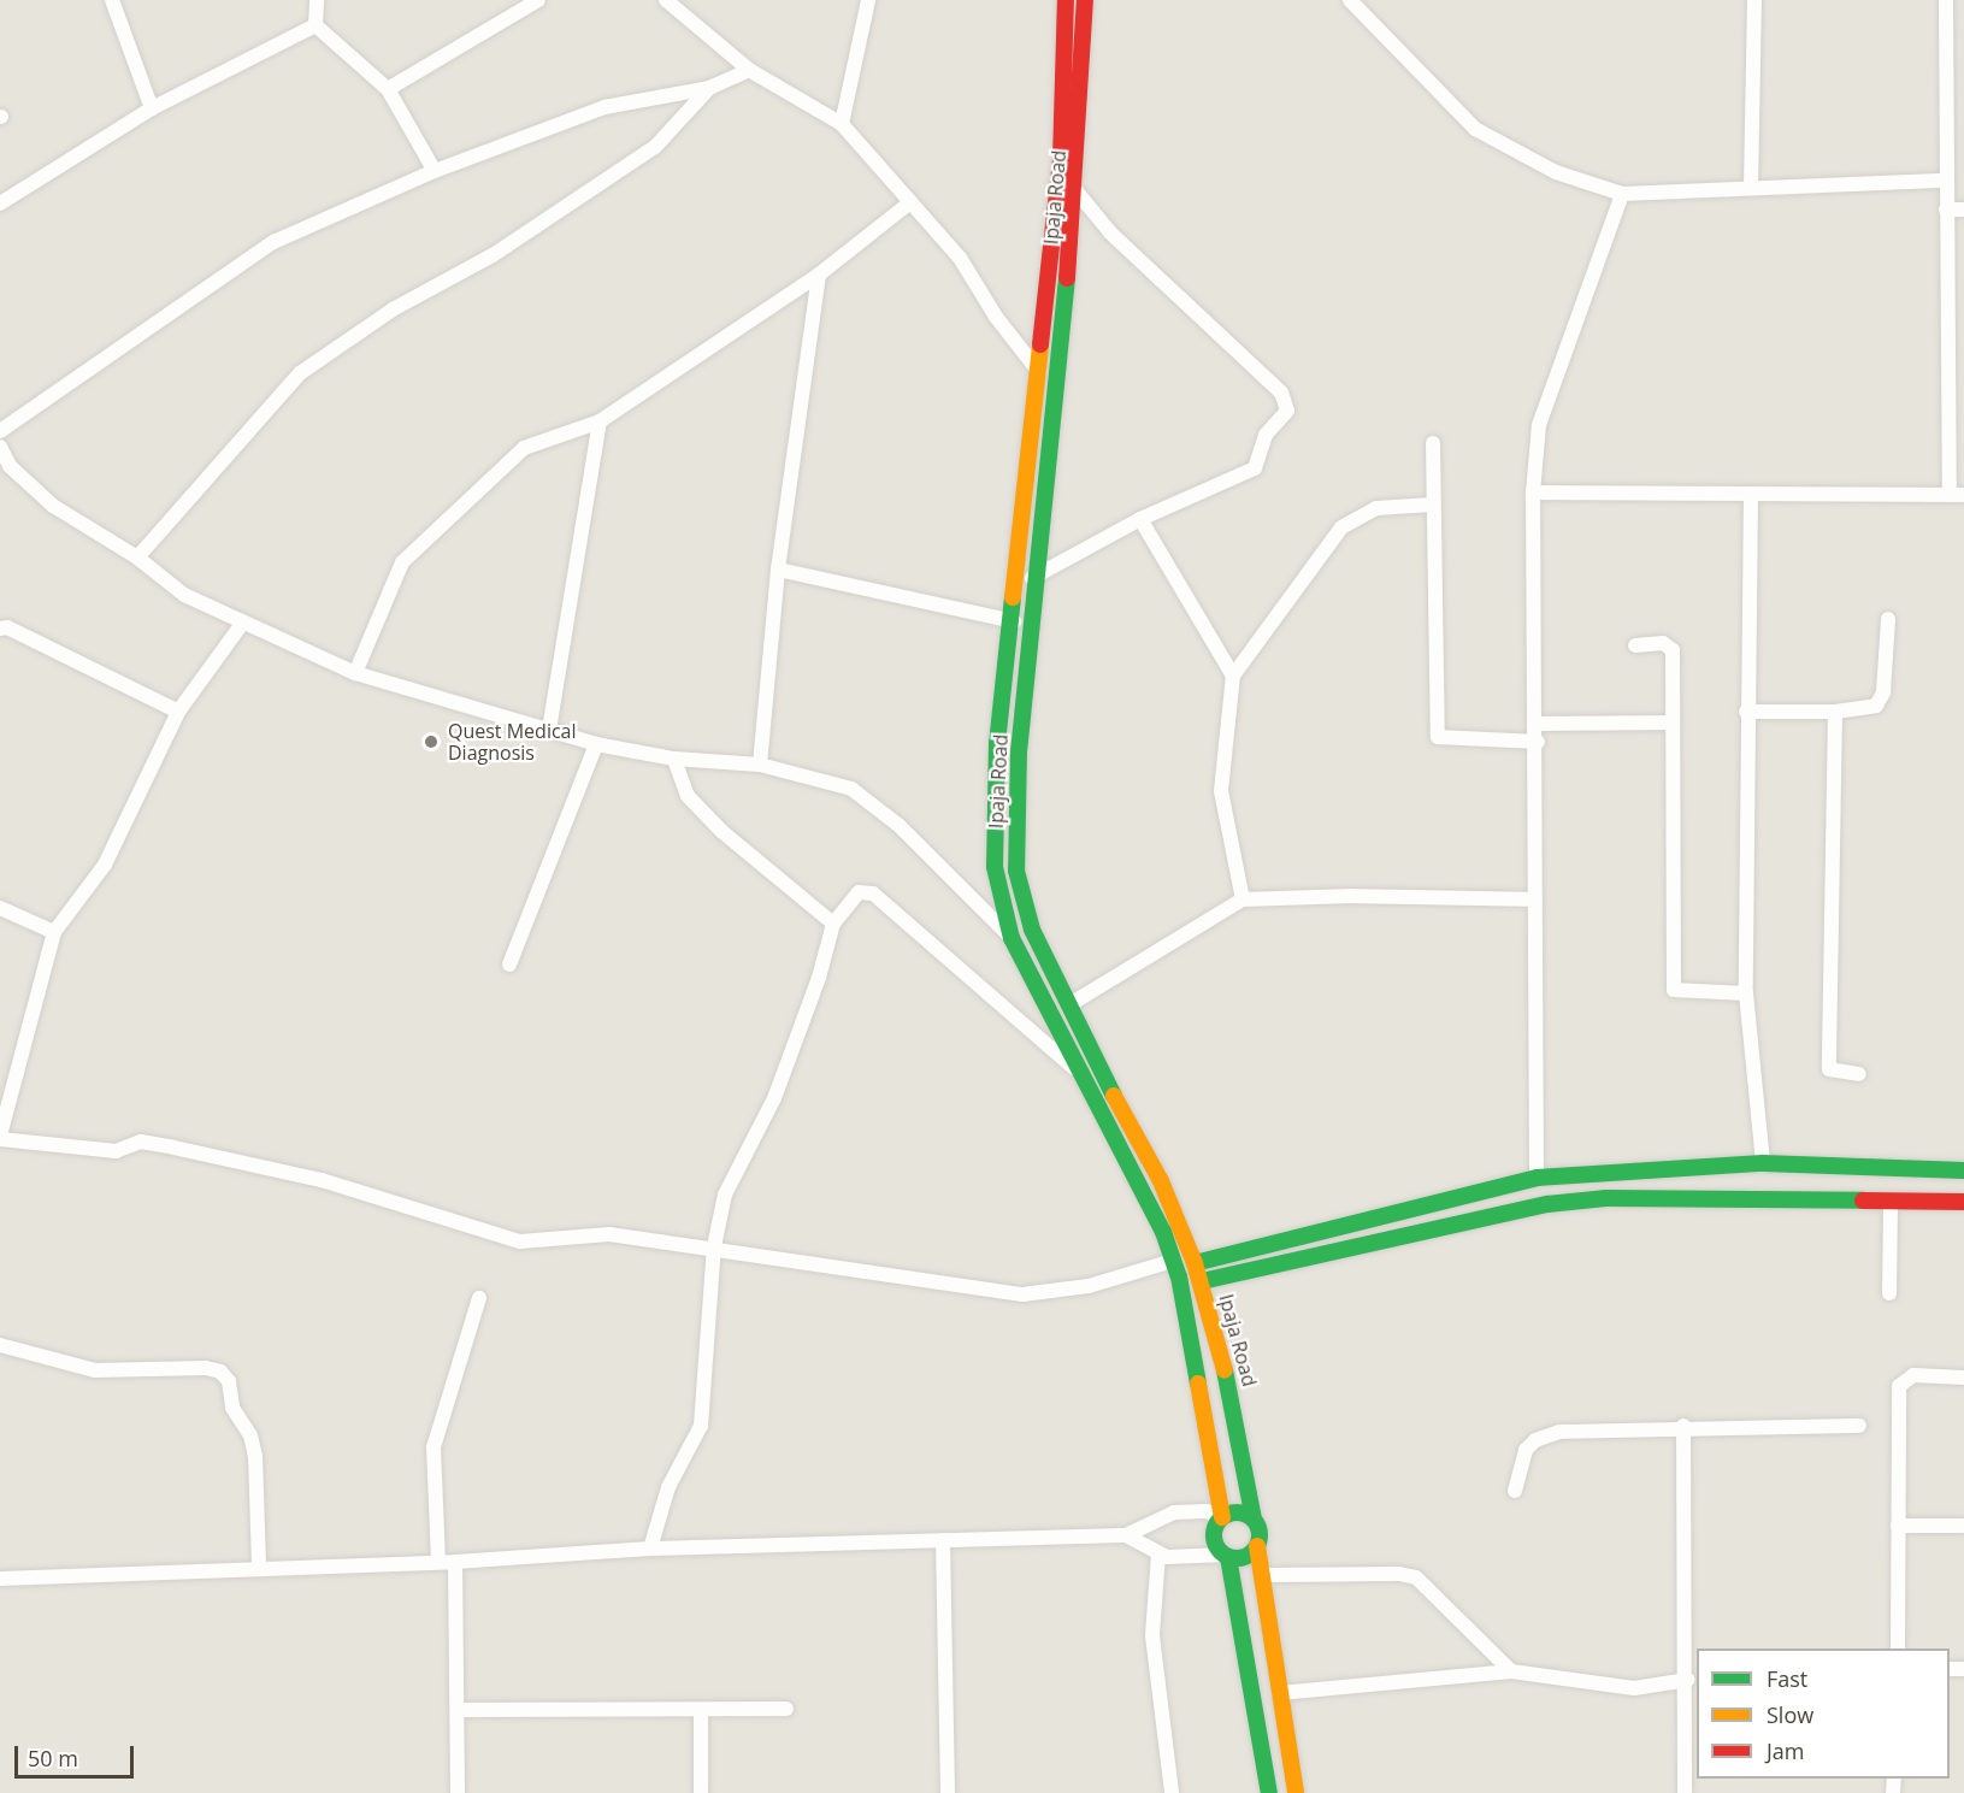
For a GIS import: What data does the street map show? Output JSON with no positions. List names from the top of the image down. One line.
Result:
{"streets":{"main road":["Ipaja Road"]},"places":["Quest Medical Diagnosis"],"legend":["Fast","Slow","Jam"],"scale_bar":"50 m"}
